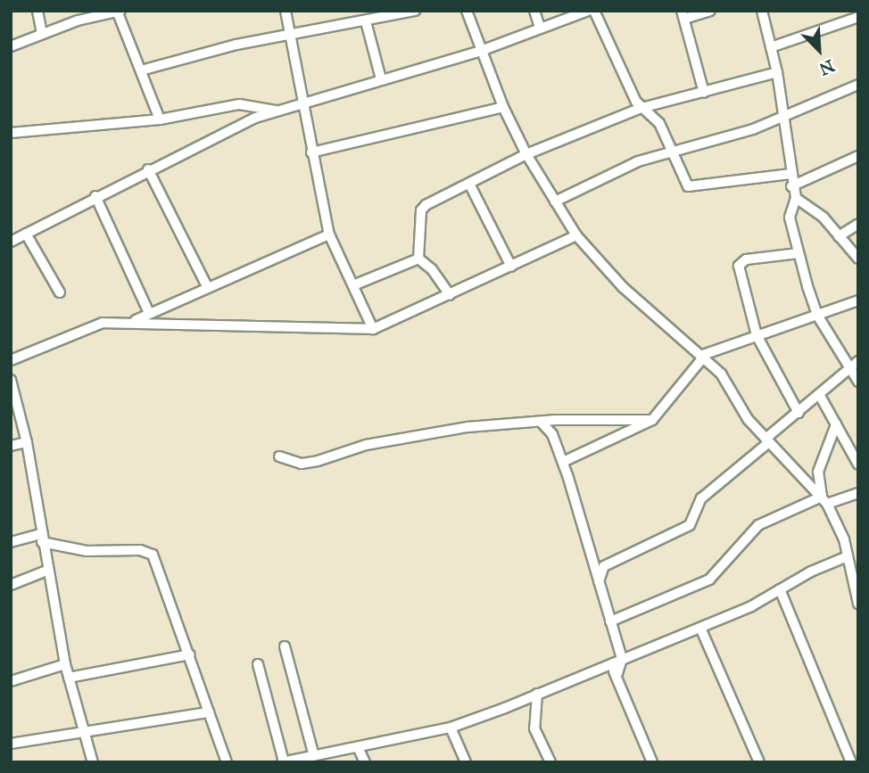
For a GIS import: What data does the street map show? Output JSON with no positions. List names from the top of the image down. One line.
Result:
{"north":"bottom right"}
